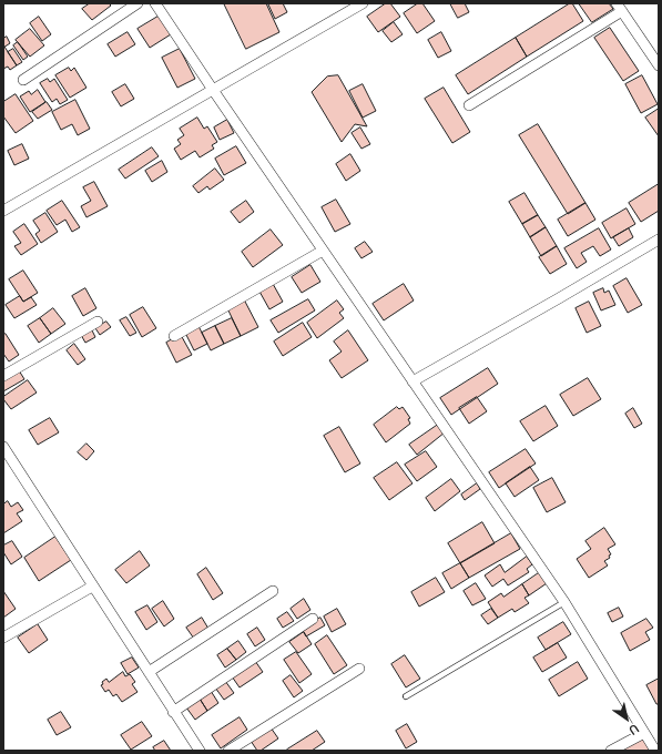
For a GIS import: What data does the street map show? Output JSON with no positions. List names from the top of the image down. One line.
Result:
{"north":"bottom right"}
